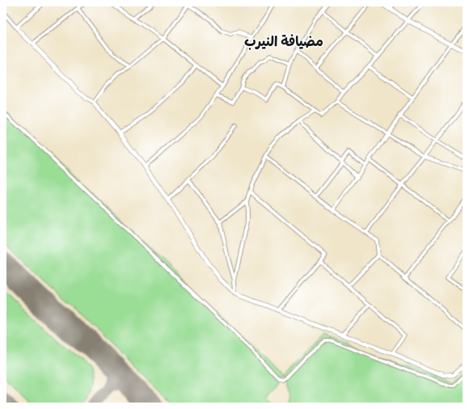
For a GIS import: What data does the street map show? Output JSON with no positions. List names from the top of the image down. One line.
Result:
{"districts":["مضيافة النيرب"]}
